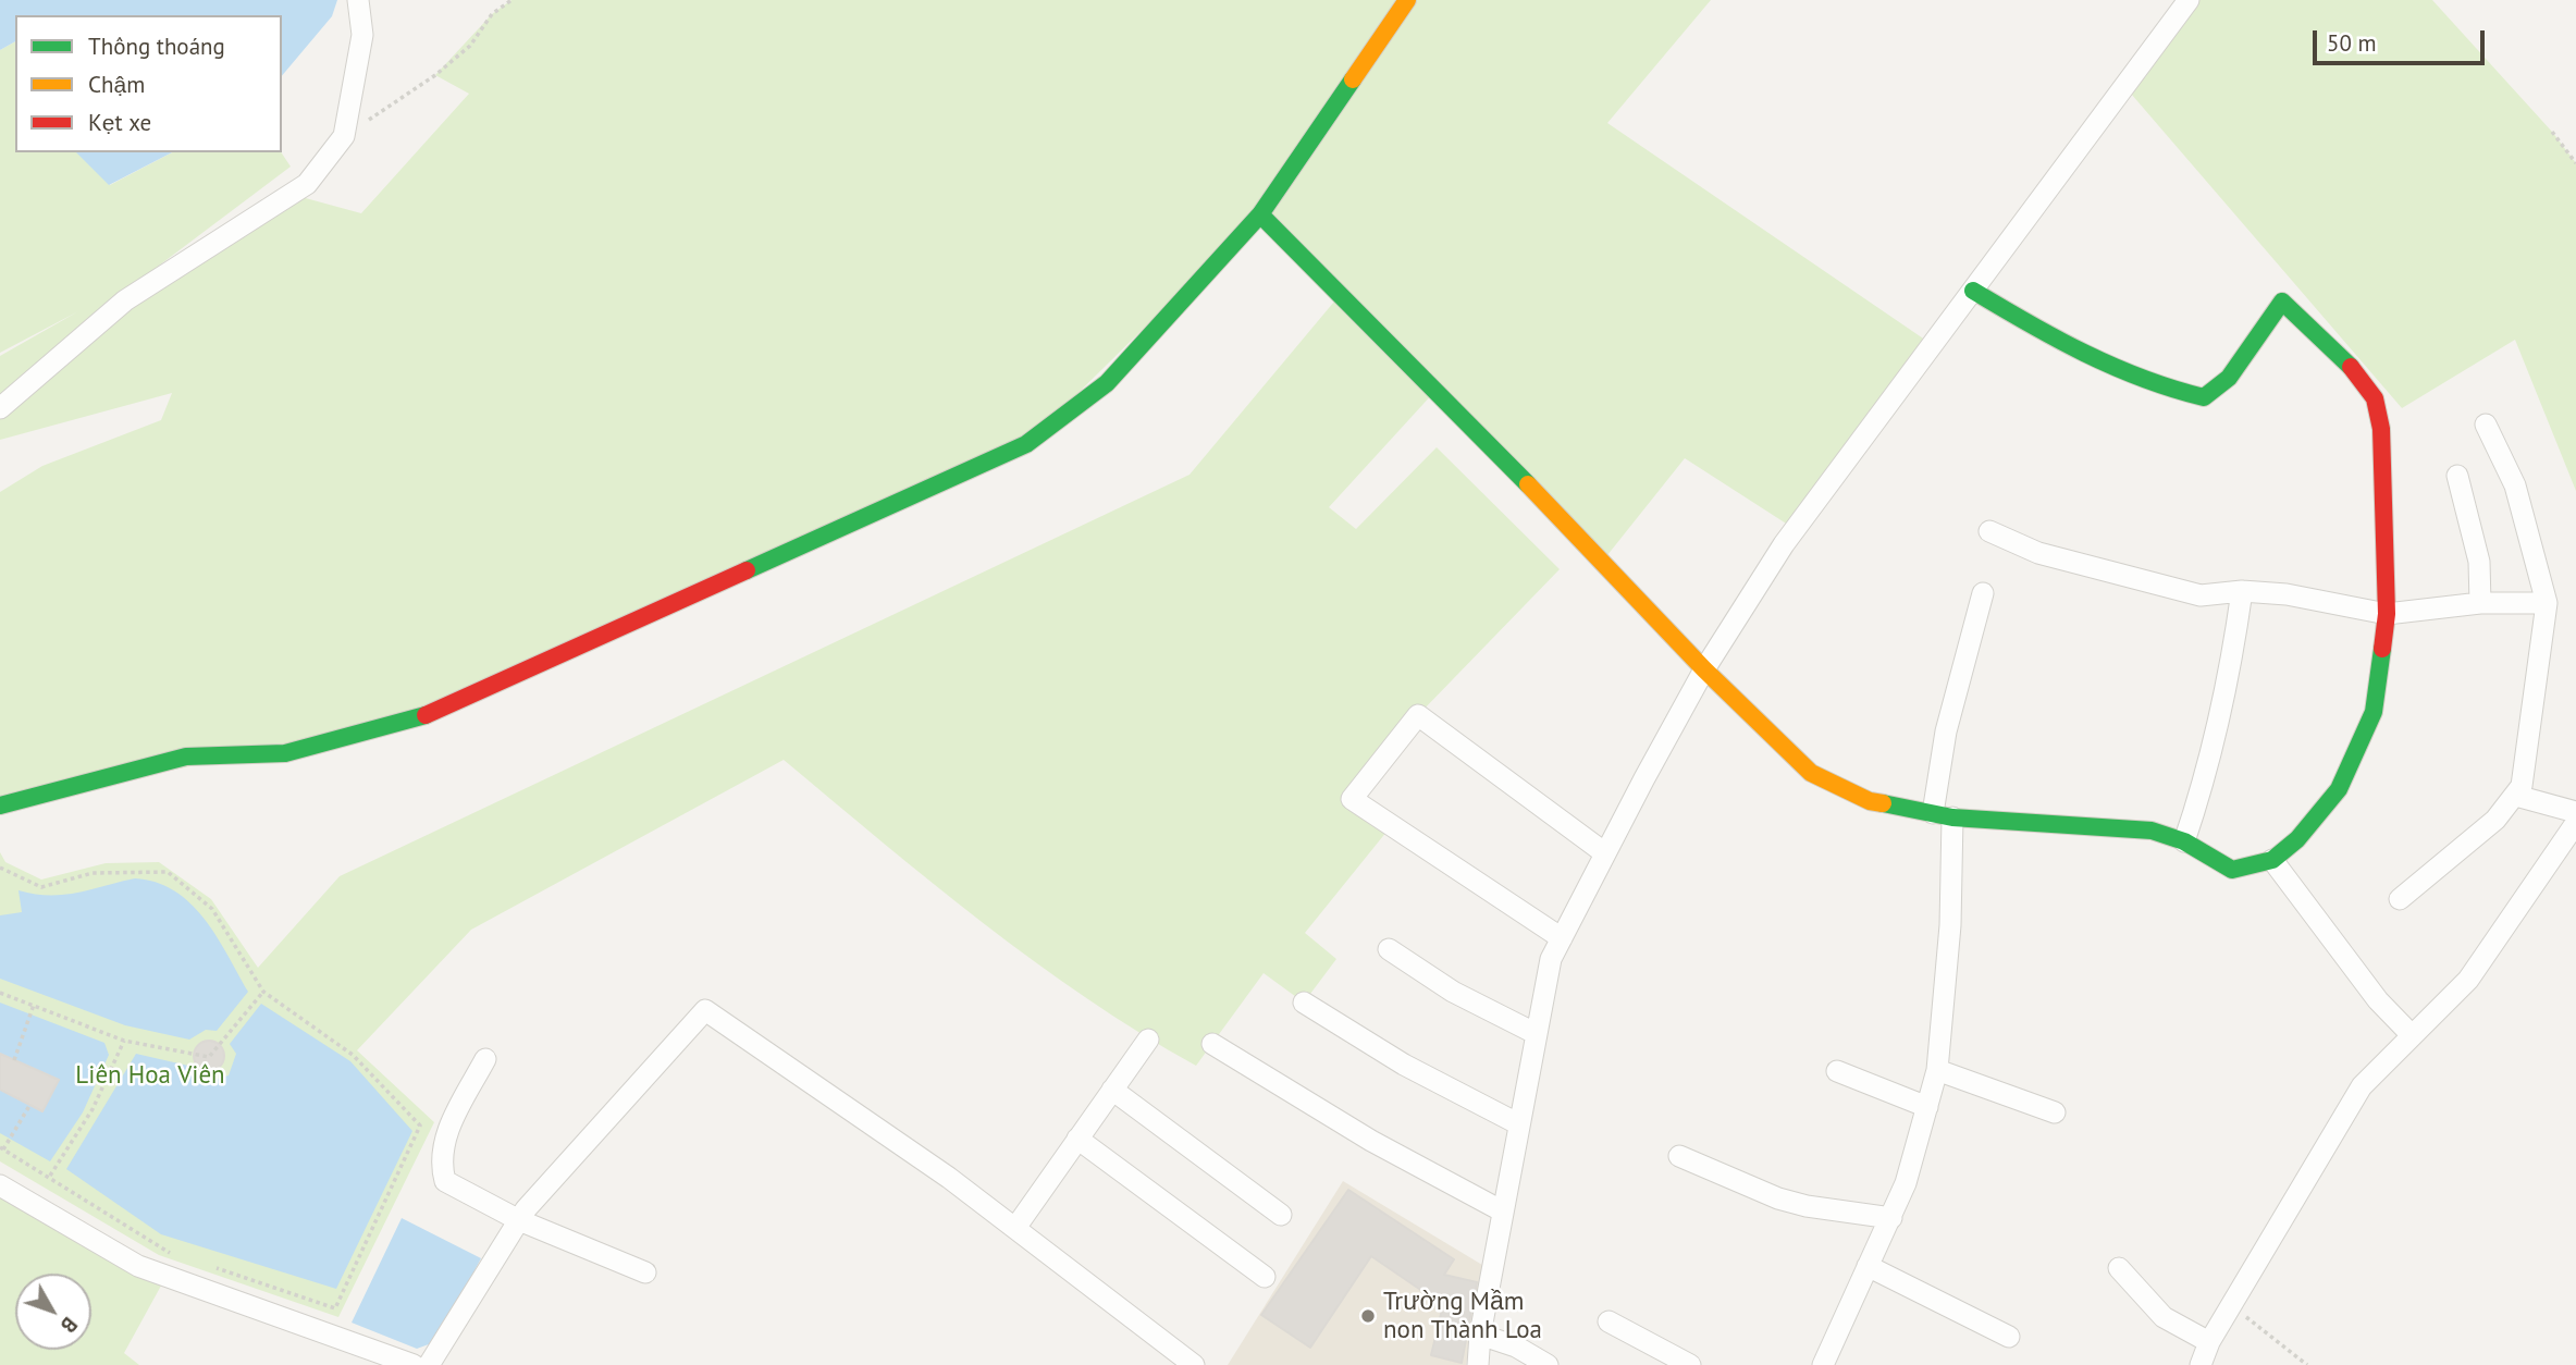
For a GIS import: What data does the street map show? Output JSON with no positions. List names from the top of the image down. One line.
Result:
{"parks":["Liên Hoa Viên"],"places":["Trường Mầm non Thành Loa"],"legend":["Thông thoáng","Chậm","Kẹt xe"],"scale_bar":"50 m","north":"bottom right"}
